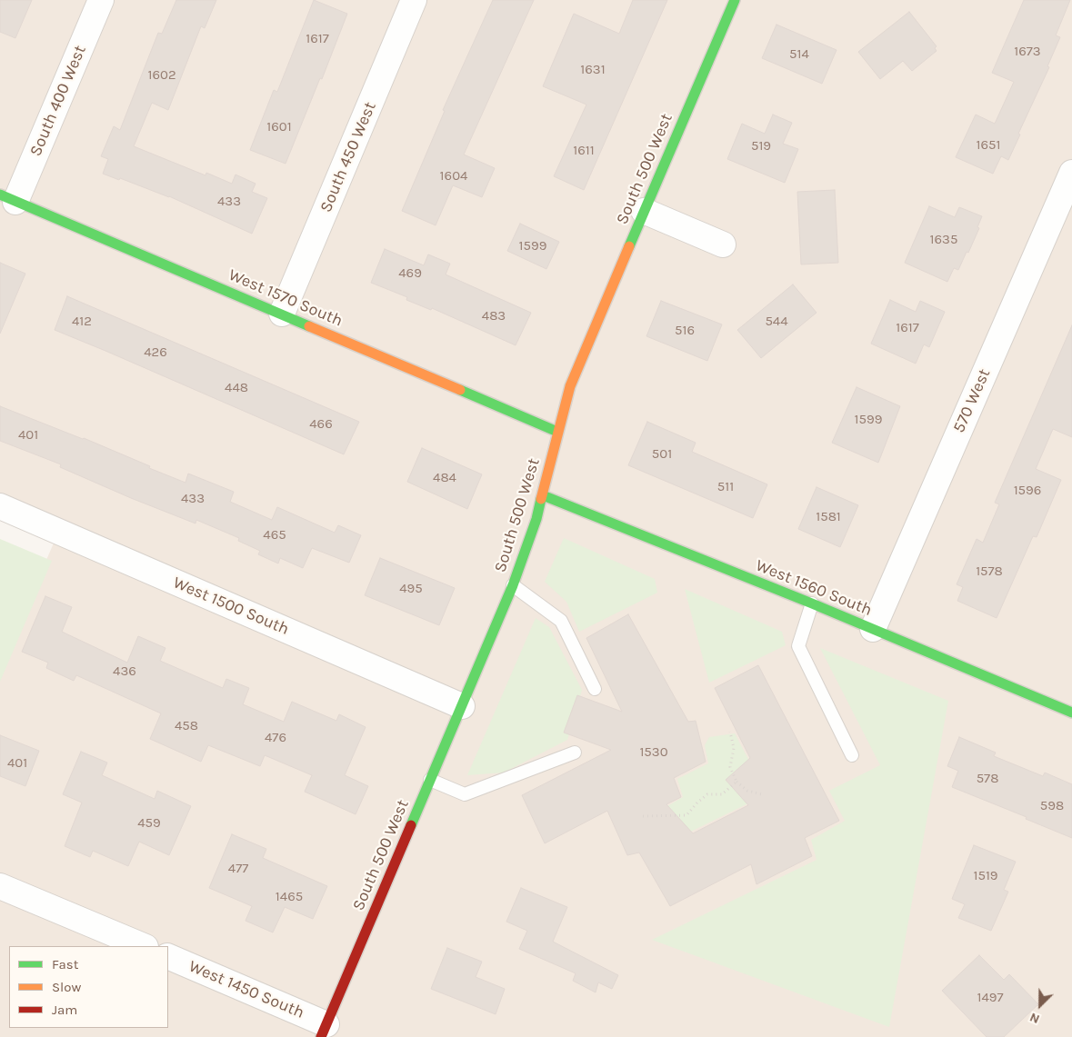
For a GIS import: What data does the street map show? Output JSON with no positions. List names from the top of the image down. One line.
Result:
{"streets":{"street":["South 400 West","South 450 West","South 500 West","West 1570 South","570 West","West 1560 South","West 1500 South","West 1450 South"]},"crossings":[["South 400 West","West 1570 South"],["South 450 West","West 1570 South"],["South 500 West","West 1570 South"],["South 500 West","West 1560 South"],["South 500 West","West 1500 South"],["South 500 West","West 1450 South"],["570 West","West 1560 South"]],"house_numbers":["1617","1673","514","1631","1602","1601","1651","519","1611","1604","433","1635","1599","469","483","412","544","1617","516","426","448","1599","466","401","501","484","511","1596","433","1581","465","1578","495","436","458","476","1530","401","578","598","459","477","1519","1465","1497"],"legend":["Fast","Slow","Jam"],"north":"bottom left"}
